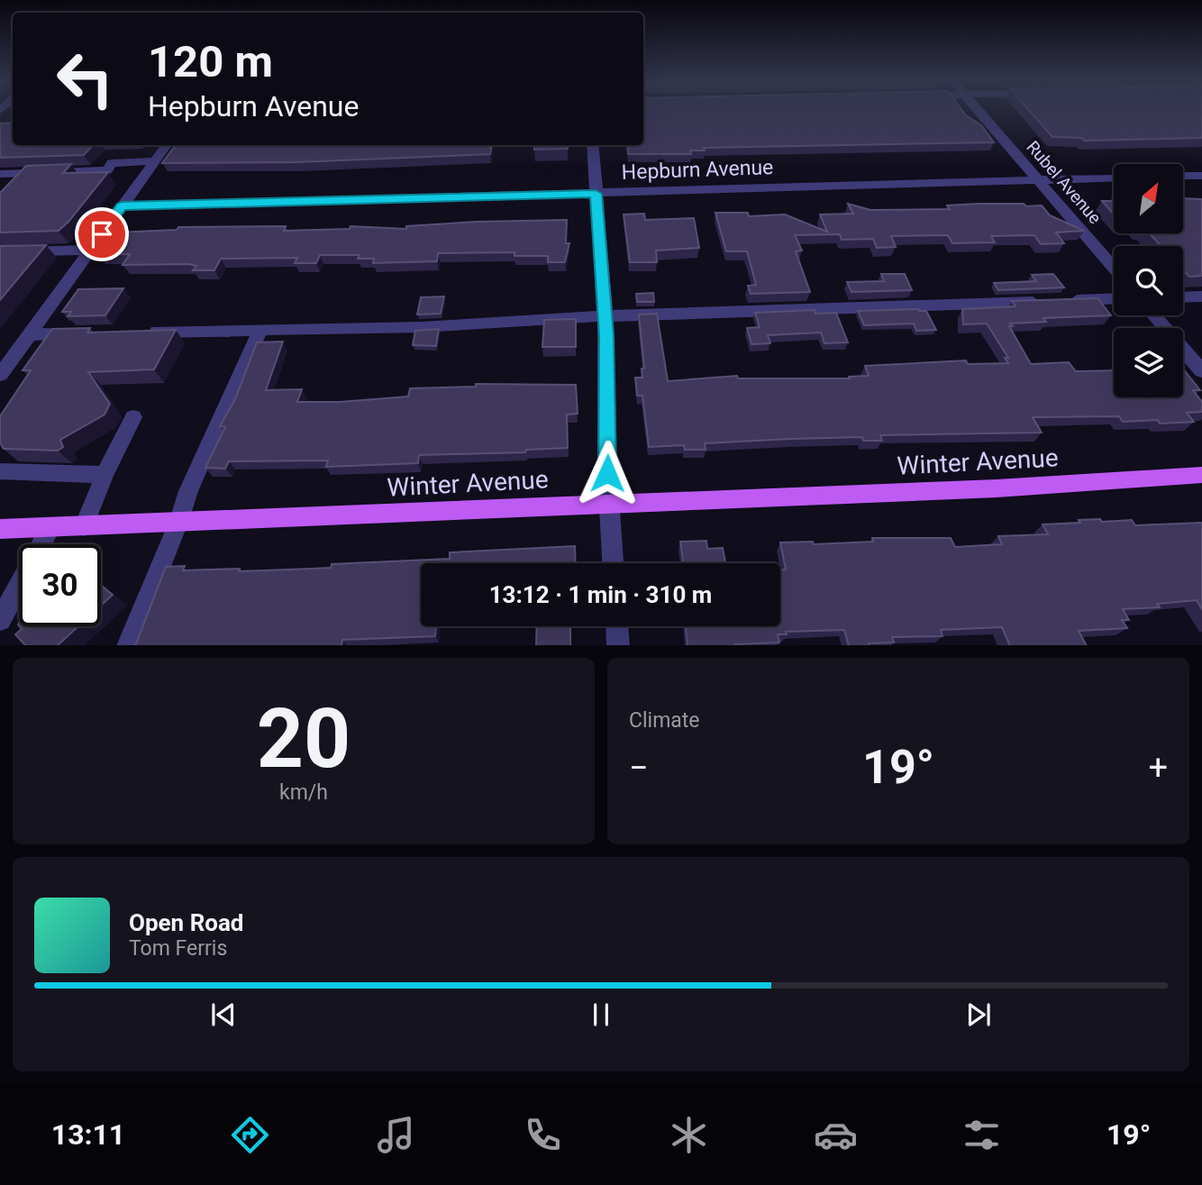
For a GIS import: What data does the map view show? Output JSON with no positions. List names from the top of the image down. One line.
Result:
{"streets":{"main road":["Winter Avenue"],"street":["Hepburn Avenue","Rubel Avenue"]},"crossings":[["Hepburn Avenue","Rubel Avenue"]],"north":"top right","page":{"turn":["120 m","Hepburn Avenue"],"limit":"30","trip":"13:12 · 1 min · 310 m","tile":[["20","km/h"],"Climate"],"heat":["−","19°","+"],"song":["Open Road","Tom Ferris"],"tabs":["13:11","19°"]}}
